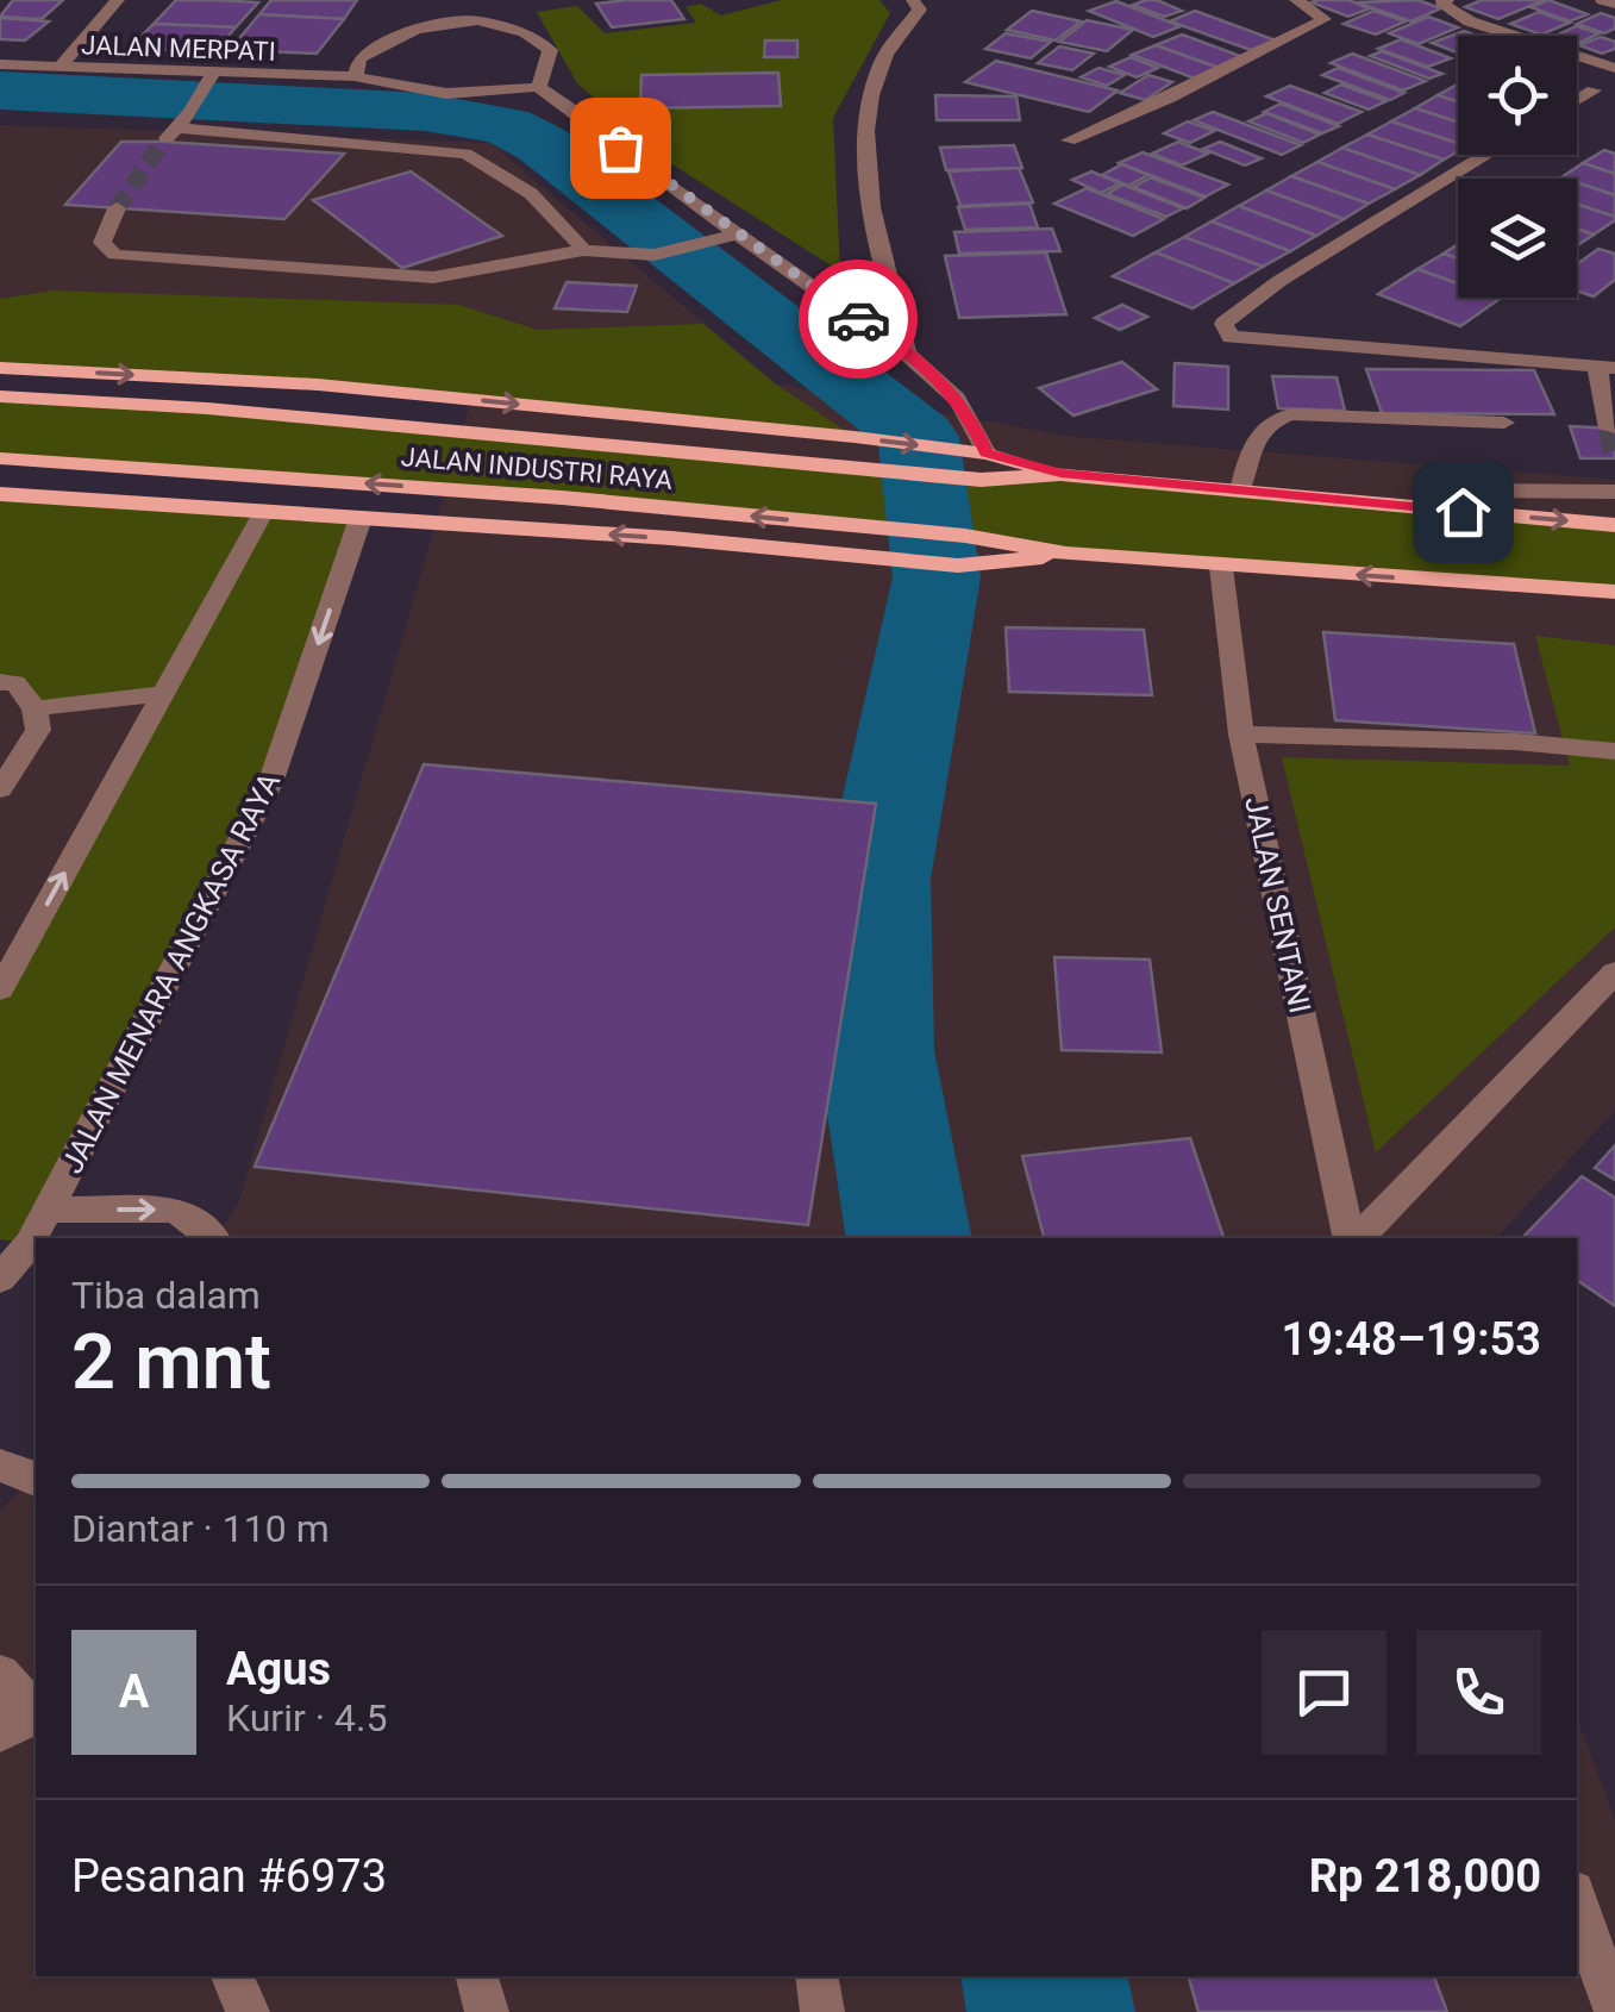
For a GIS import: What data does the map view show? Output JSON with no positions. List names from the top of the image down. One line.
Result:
{"streets":{"main road":["JALAN INDUSTRI RAYA"],"street":["JALAN MERPATI","JALAN SENTANI","JALAN MENARA ANGKASA RAYA"]},"crossings":[["JALAN INDUSTRI RAYA","JALAN SENTANI"],["JALAN INDUSTRI RAYA","JALAN MENARA ANGKASA RAYA"]],"page":{"heading":["2 mnt","Tiba dalam","19:48–19:53"],"panel":["Agus","Kurir · 4.5","Pesanan #6973","Rp 218,000"],"bar":"Diantar · 110 m","round":"A"}}
